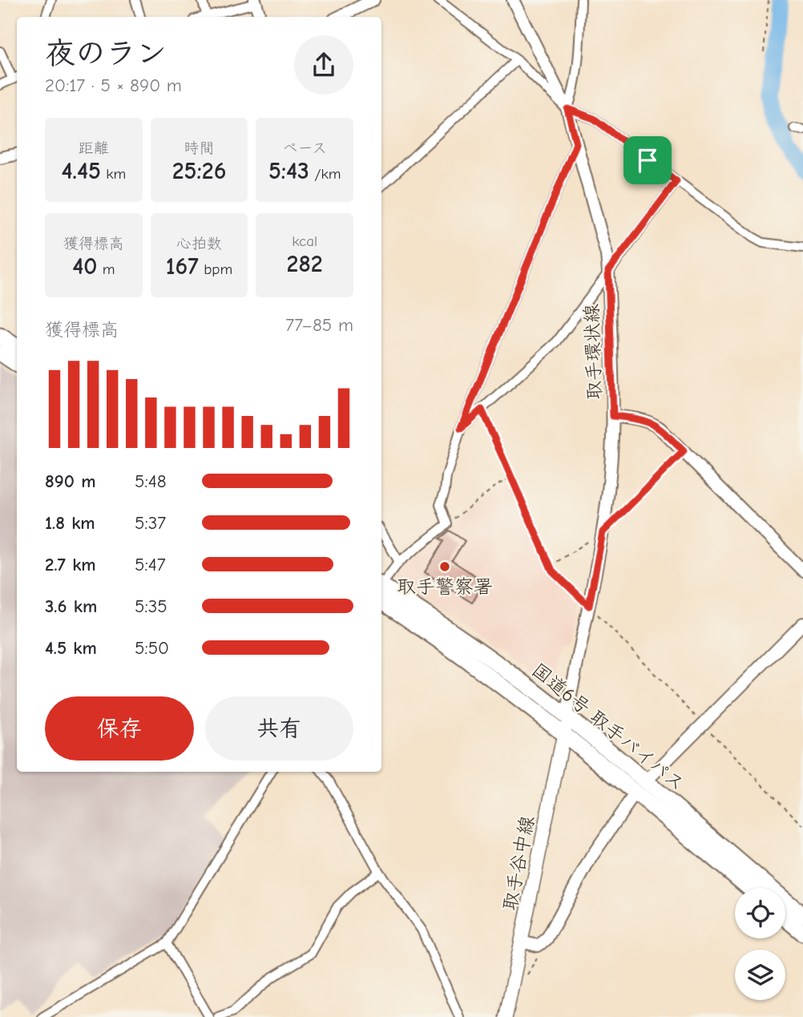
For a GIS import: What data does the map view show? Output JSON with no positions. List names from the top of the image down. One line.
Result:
{"streets":{"highway":["国道6号 取手バイパス"],"main road":["取手谷中線"],"street":["取手環状線"]},"crossings":[["取手環状線","国道6号 取手バイパス"],["取手環状線","取手谷中線"],["国道6号 取手バイパス","取手谷中線"]],"places":["取手警察署"],"page":{"heading":["夜のラン","20:17 · 5 × 890 m"],"stats":[["距離","4.45 km"],["時間","25:26"],["ペース","5:43 /km"],["獲得標高","40 m"],["心拍数","167 bpm"],["kcal","282"]],"chart":["獲得標高","77–85 m"],"list":[{"name":"890 m","note":"5:48"},{"name":"1.8 km","note":"5:37"},{"name":"2.7 km","note":"5:47"},{"name":"3.6 km","note":"5:35"},{"name":"4.5 km","note":"5:50"}],"buttons":["保存","共有"]}}
